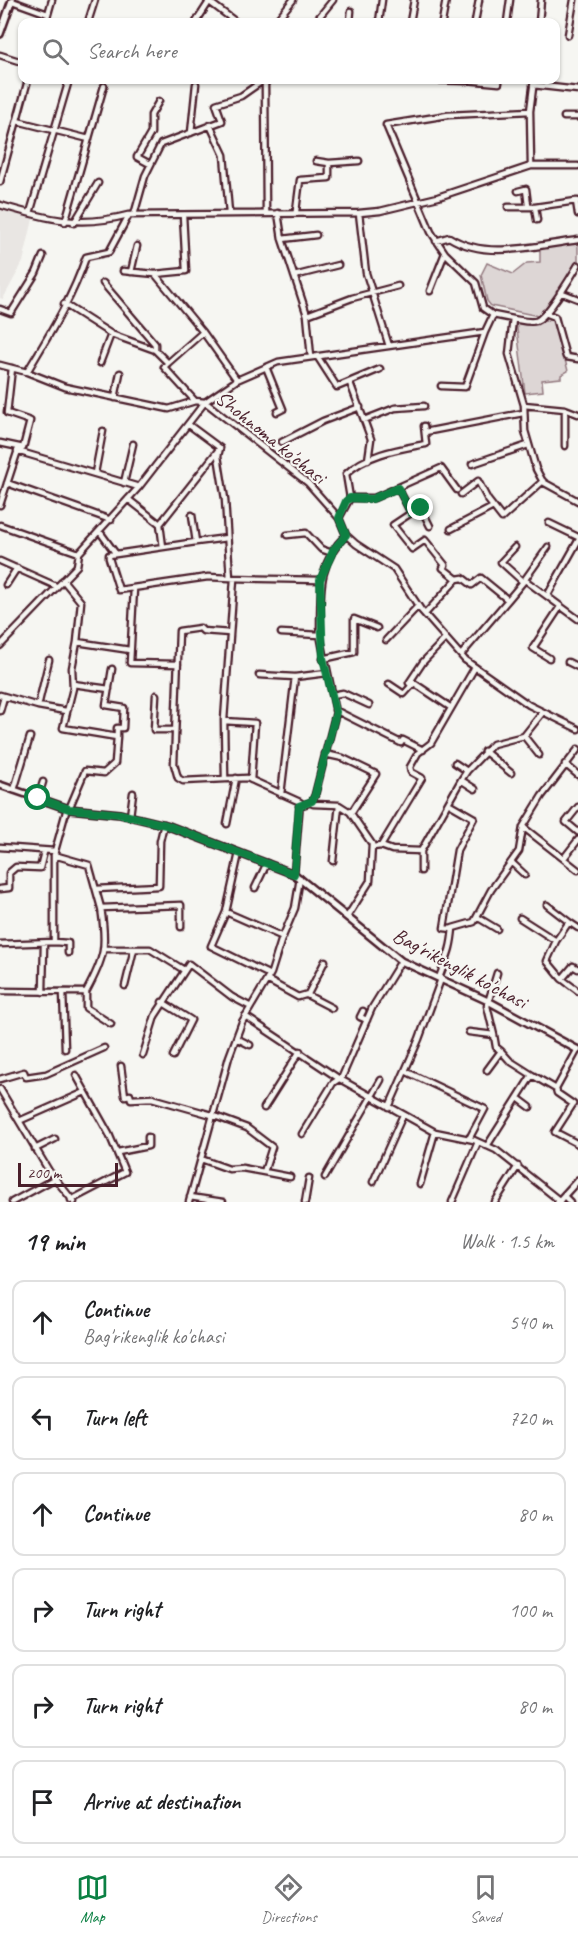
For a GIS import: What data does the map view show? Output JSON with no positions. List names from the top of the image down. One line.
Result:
{"streets":{"main road":["Bag'rikenglik ko'chasi"],"street":["Shohnoma ko'chasi"]},"scale_bar":"200 m","page":{"search":"Search here","scale":"200 m","heading":["19 min","Walk · 1.5 km"],"list":[["Continue","Bag'rikenglik ko'chasi","540 m"],["Turn left","720 m"],["Continue","80 m"],["Turn right","100 m"],["Turn right","80 m"],"Arrive at destination"],"nav":["Map","Directions","Saved"]}}
